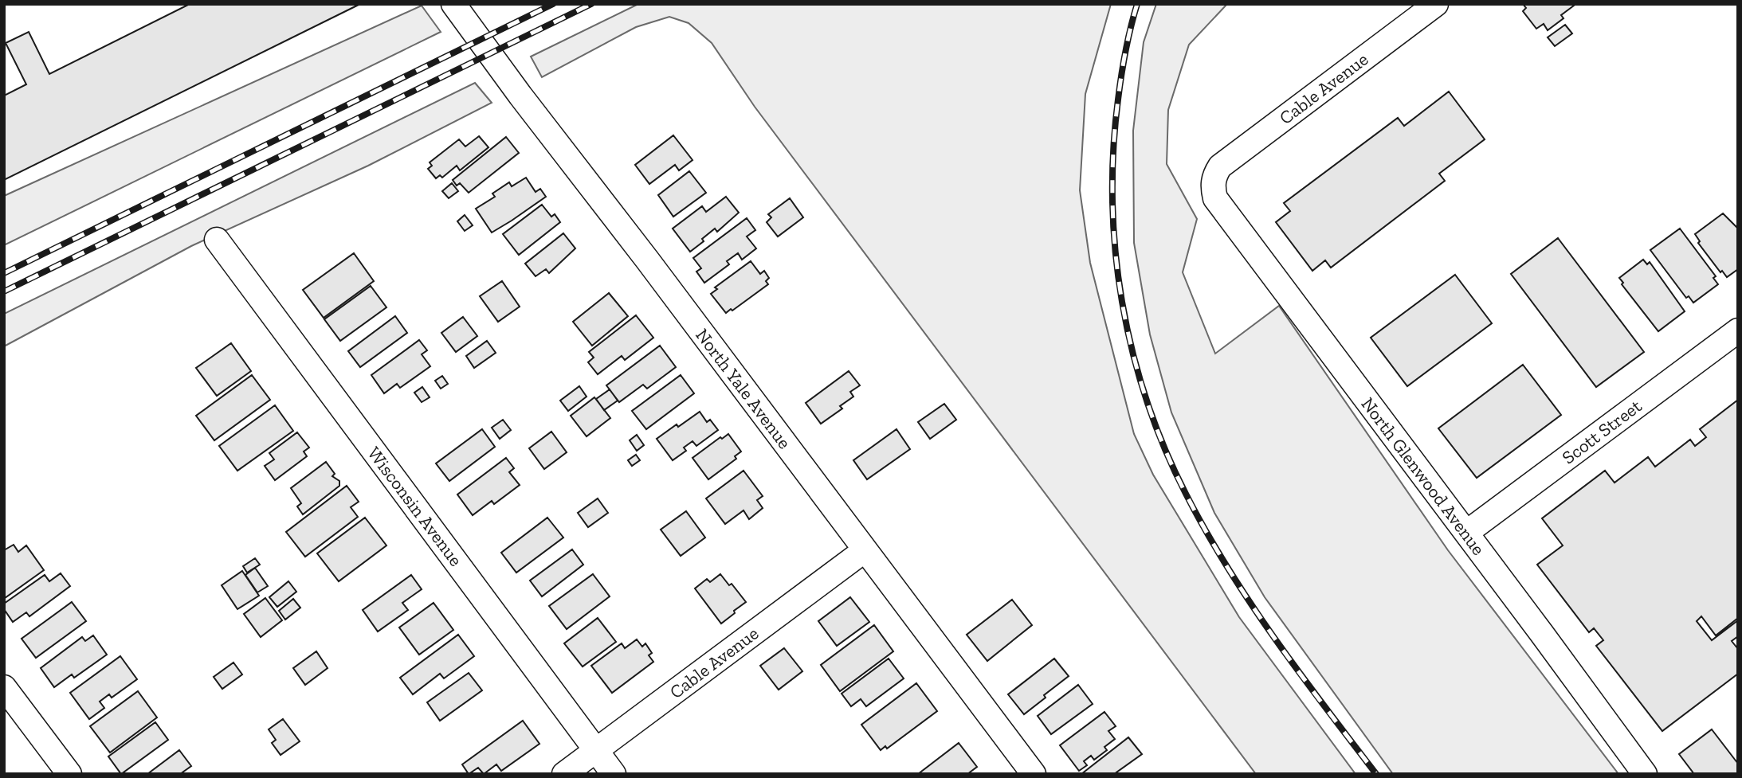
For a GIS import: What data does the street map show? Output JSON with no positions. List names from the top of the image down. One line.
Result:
{"streets":{"street":["Cable Avenue","North Yale Avenue","Scott Street","North Glenwood Avenue","Wisconsin Avenue"]},"crossings":[["Cable Avenue","North Yale Avenue"],["Cable Avenue","North Glenwood Avenue"],["Cable Avenue","Wisconsin Avenue"],["Scott Street","North Glenwood Avenue"]]}
